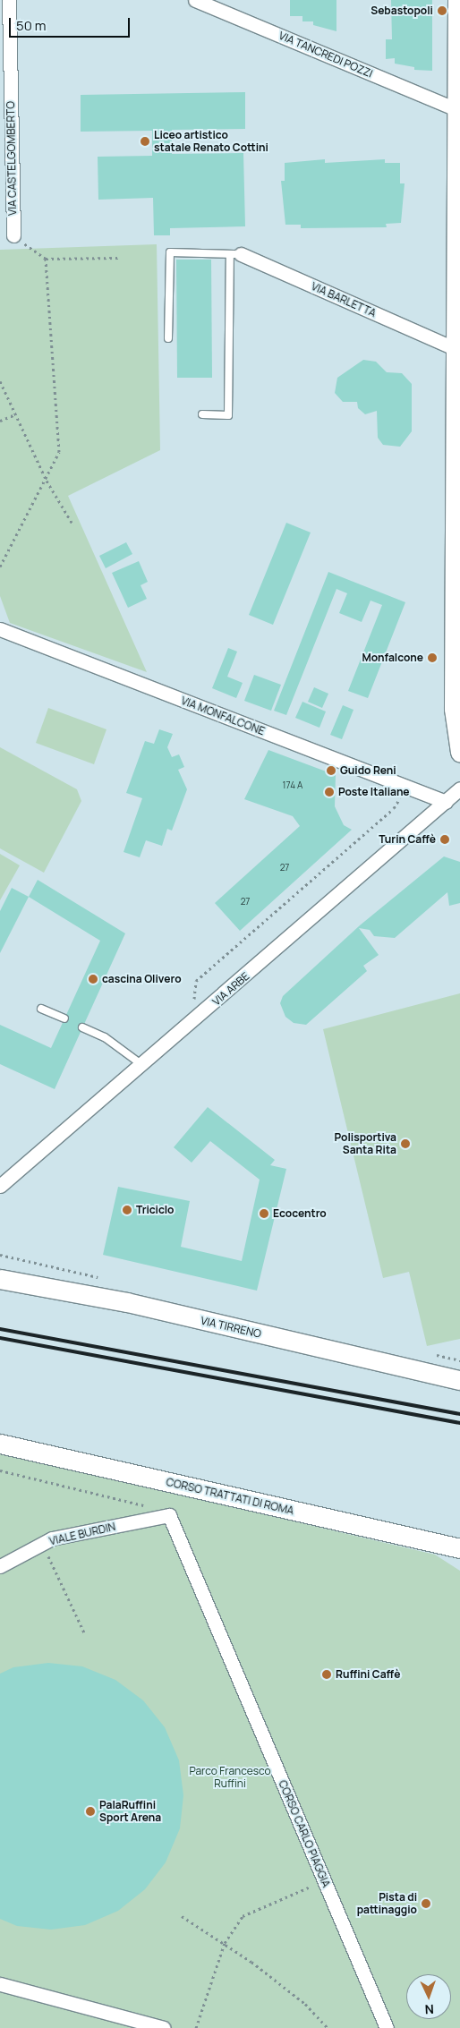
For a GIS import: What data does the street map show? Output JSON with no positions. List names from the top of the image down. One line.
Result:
{"streets":{"street":["VIA TANCREDI POZZI","VIA CASTELGOMBERTO","VIA BARLETTA","VIA MONFALCONE","VIA ARBE","VIA TIRRENO","CORSO TRATTATI DI ROMA","VIALE BURDIN","CORSO CARLO PIAGGIA"]},"crossings":[["VIA MONFALCONE","VIA ARBE"],["VIALE BURDIN","CORSO CARLO PIAGGIA"]],"parks":["Parco Francesco Ruffini"],"places":["Sebastopoli","Liceo artistico statale Renato Cottini","Monfalcone","Guido Reni","Poste Italiane","Turin Caffè","cascina Olivero","Polisportiva Santa Rita","Triciclo","Ecocentro","Ruffini Caffè","PalaRuffini Sport Arena","Pista di pattinaggio"],"house_numbers":["174 A","27","27"],"scale_bar":"50 m","north":"bottom"}
